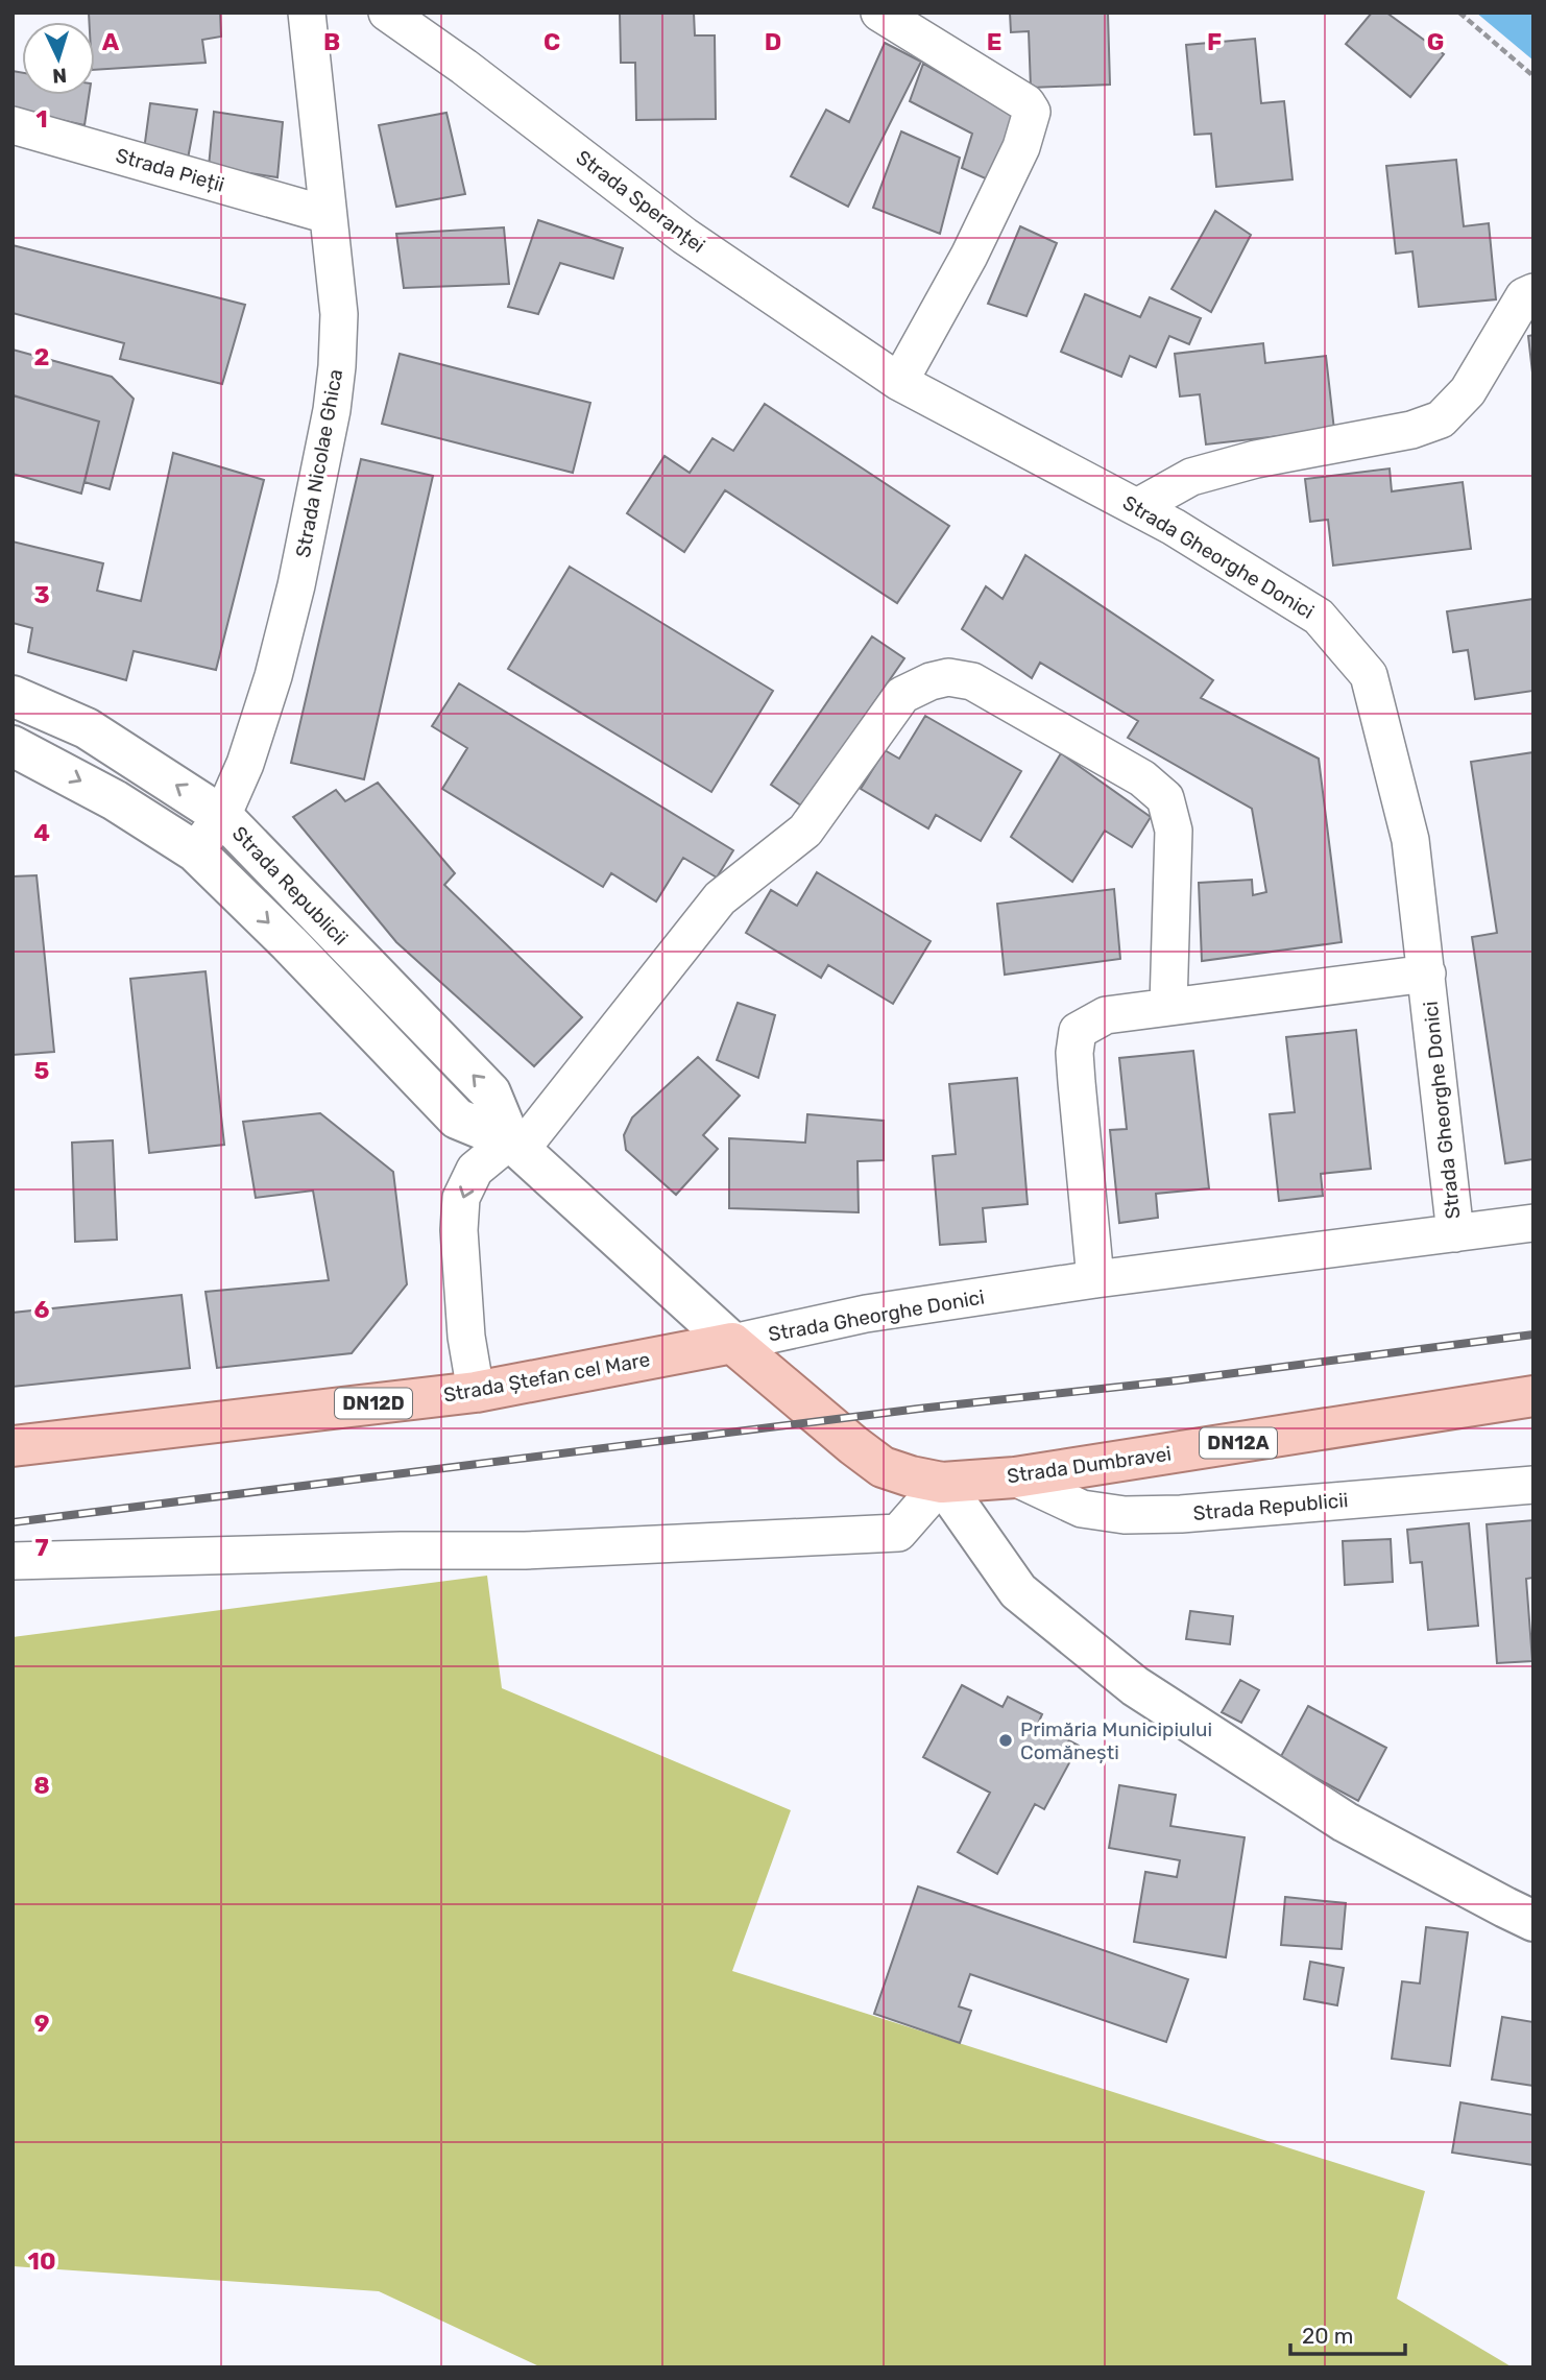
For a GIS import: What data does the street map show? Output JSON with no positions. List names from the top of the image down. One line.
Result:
{"streets":{"main road":["Strada Ștefan cel Mare","DN12D","DN12A","Strada Dumbravei"],"street":["Strada Pieții","Strada Speranței","Strada Nicolae Ghica","Strada Gheorghe Donici","Strada Republicii"]},"crossings":[["Strada Pieții","Strada Nicolae Ghica"],["Strada Speranței","Strada Gheorghe Donici"],["Strada Nicolae Ghica","Strada Republicii"],["Strada Gheorghe Donici","Strada Republicii"],["Strada Gheorghe Donici","Strada Ștefan cel Mare"],["Strada Gheorghe Donici","Strada Dumbravei"],["Strada Republicii","Strada Ștefan cel Mare"],["Strada Republicii","Strada Dumbravei"],["Strada Ștefan cel Mare","Strada Dumbravei"]],"places":["Primăria Municipiului Comănești"],"scale_bar":"20 m","north":"bottom","grid":{"columns":["A","B","C","D","E","F","G"],"rows":["1","2","3","4","5","6","7","8","9","10"]}}
